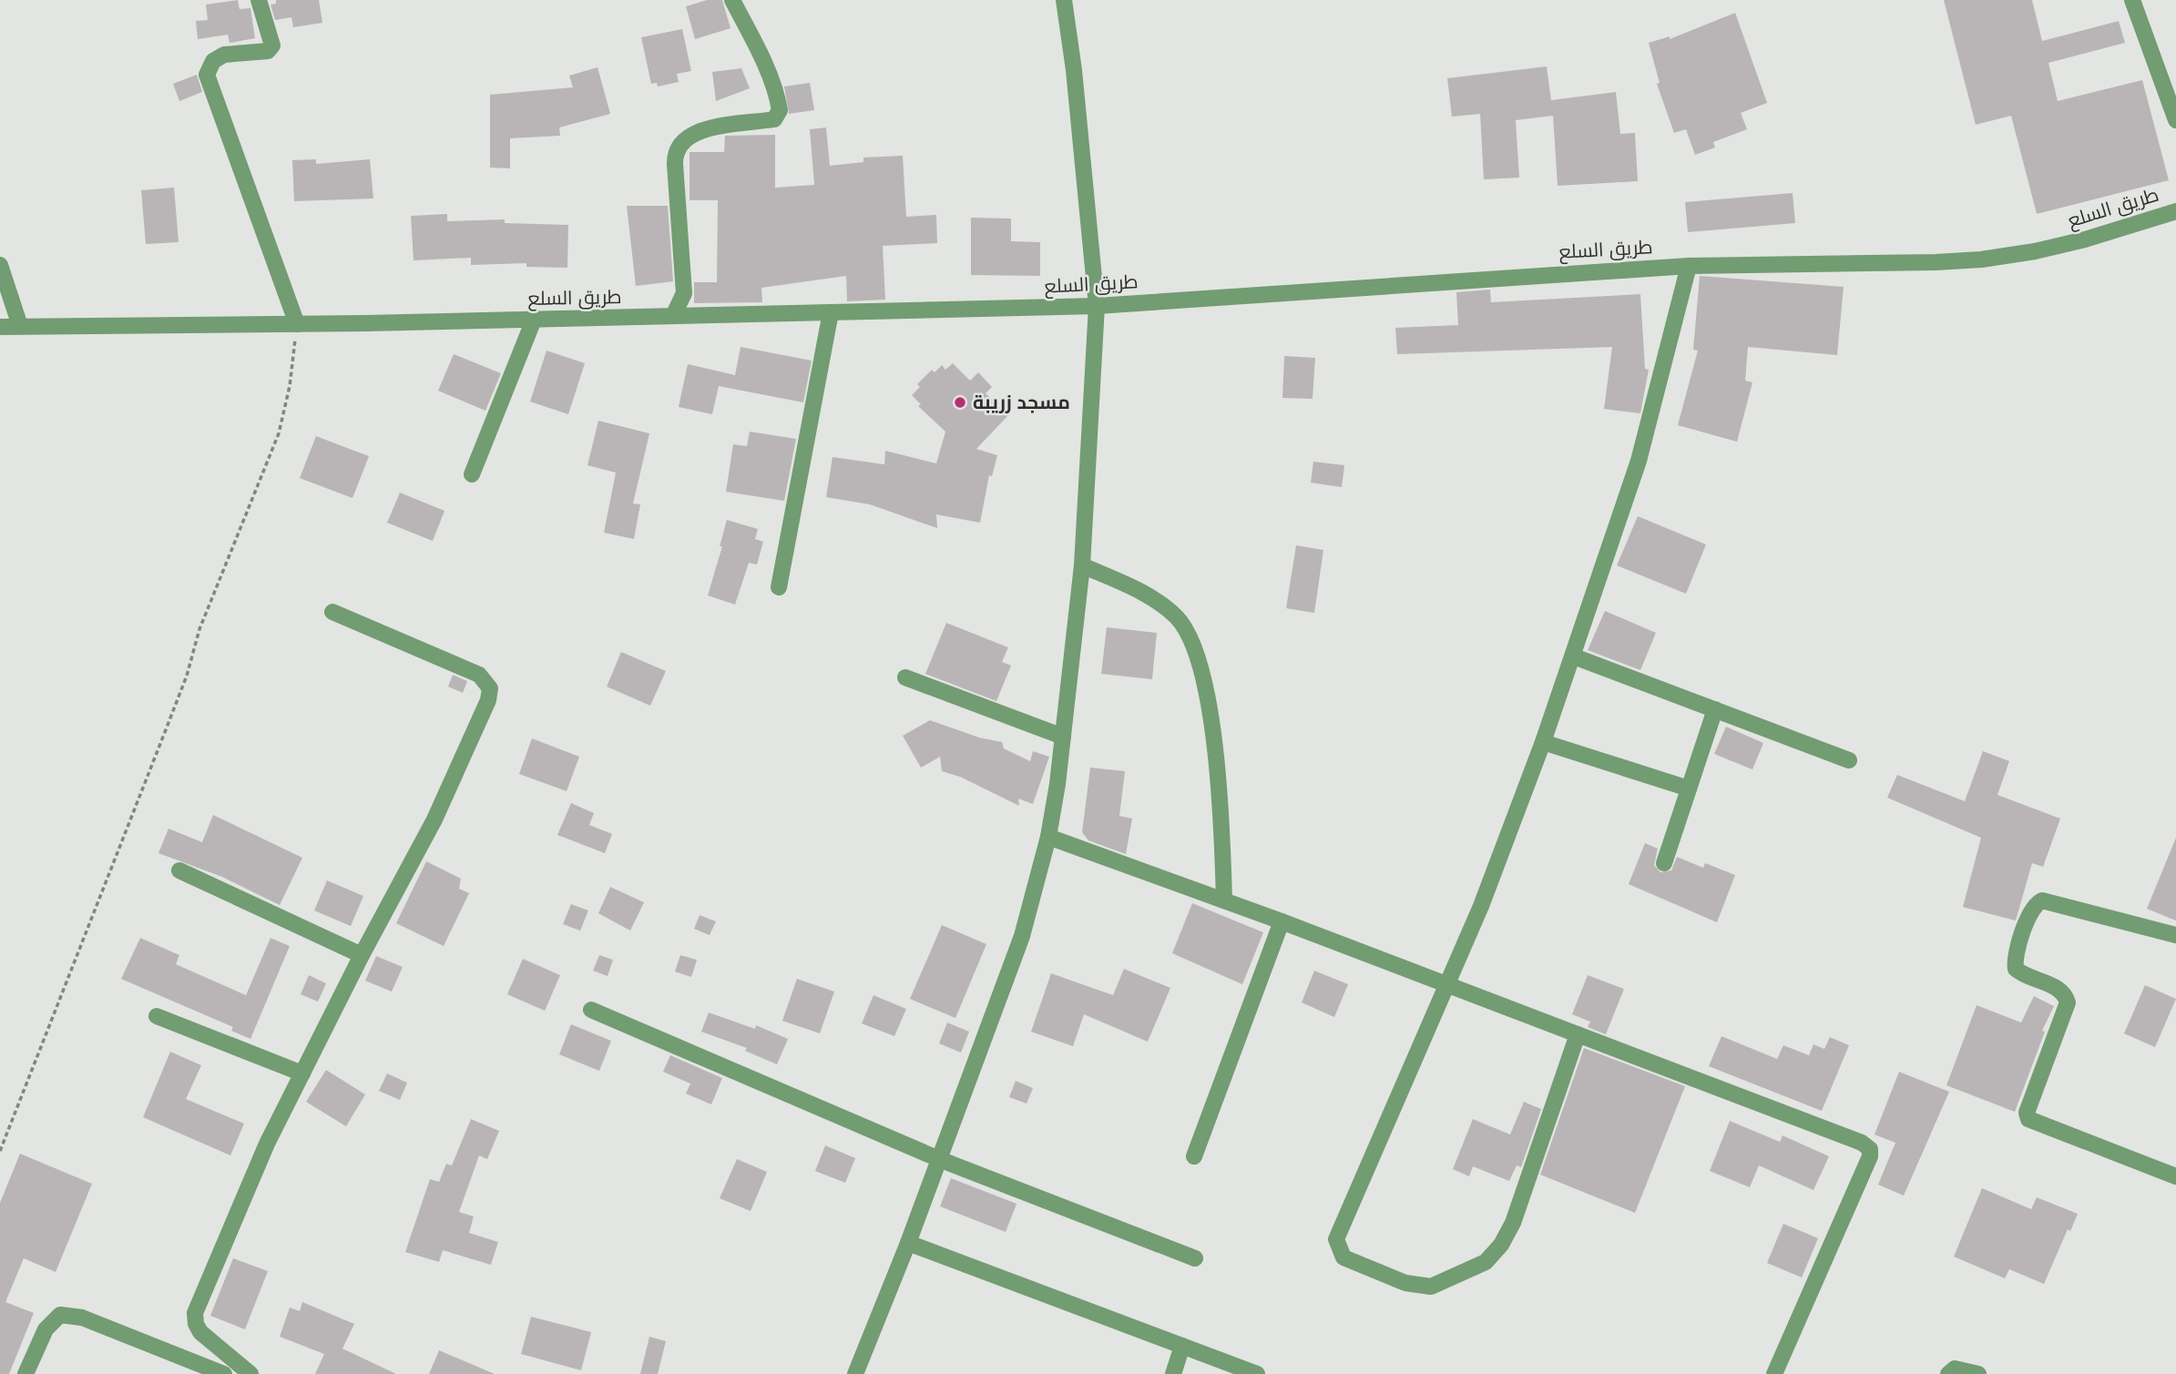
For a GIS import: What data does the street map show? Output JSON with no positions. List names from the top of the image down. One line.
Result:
{"streets":{"street":["طريق السلع"]},"places":["مسجد زريبة"]}
